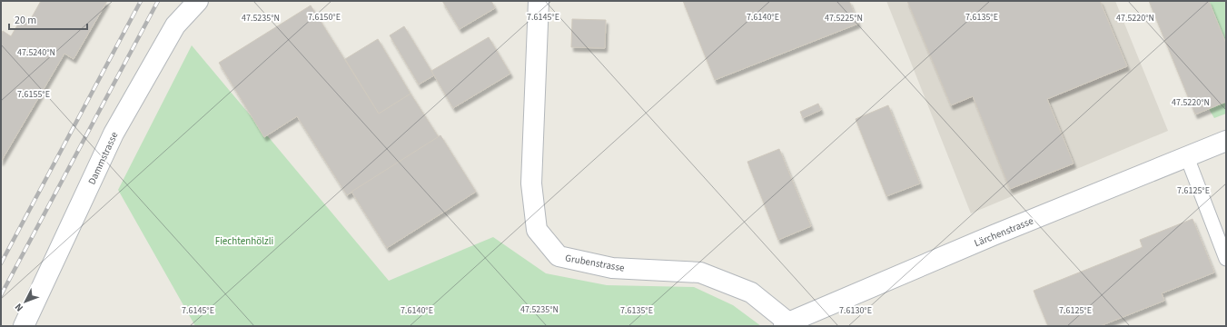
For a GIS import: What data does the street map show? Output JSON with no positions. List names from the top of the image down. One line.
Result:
{"streets":{"street":["Dammstrasse","Lärchenstrasse","Grubenstrasse"]},"crossings":[["Lärchenstrasse","Grubenstrasse"]],"parks":["Fiechtenhölzli"],"scale_bar":"20 m","north":"bottom left","coordinates":["7.6135°E","7.6150°E","7.6145°E","7.6140°E","47.5235°N","47.5225°N","47.5220°N","47.5240°N","7.6155°E","7.6125°E","7.6130°E"]}
